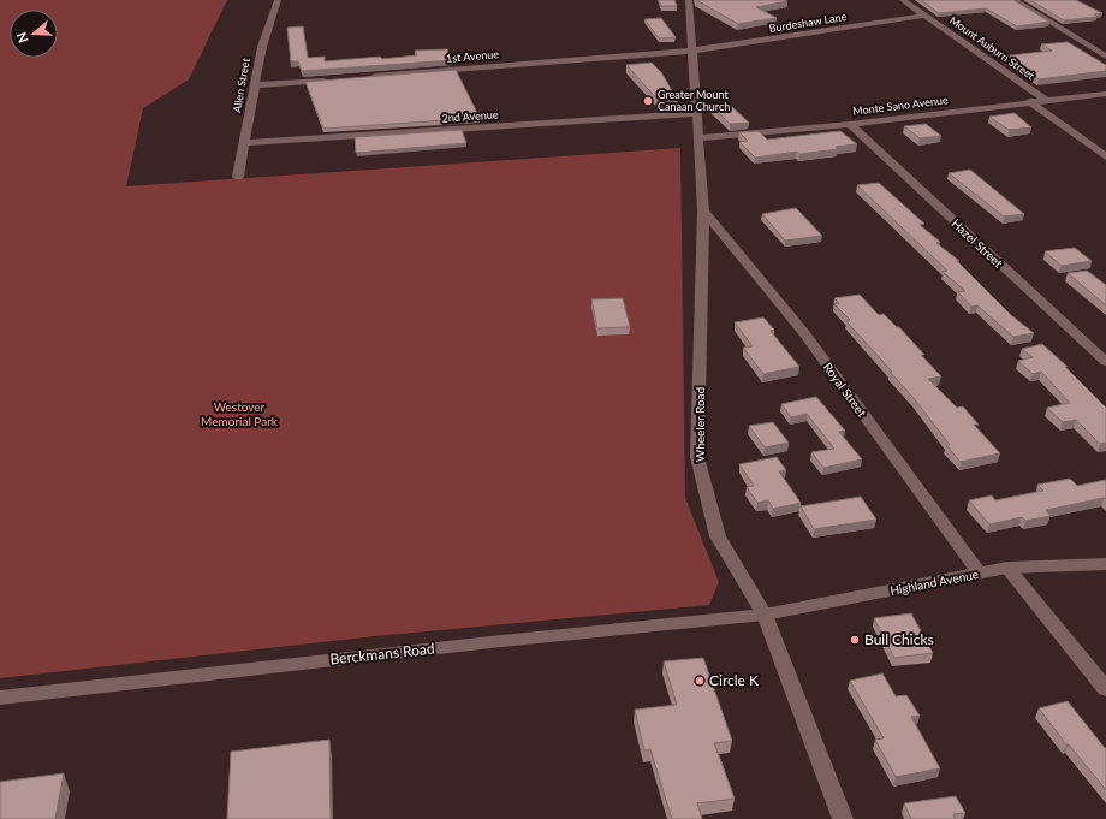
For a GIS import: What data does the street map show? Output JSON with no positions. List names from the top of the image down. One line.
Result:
{"streets":{"street":["Burdeshaw Lane","Mount Auburn Street","1st Avenue","Allen Street","Monte Sano Avenue","2nd Avenue","Hazel Street","Royal Street","Wheeler Road","Highland Avenue","Berckmans Road"]},"crossings":[["Burdeshaw Lane","Mount Auburn Street"],["Burdeshaw Lane","1st Avenue"],["Burdeshaw Lane","Wheeler Road"],["Mount Auburn Street","Monte Sano Avenue"],["1st Avenue","Wheeler Road"],["Allen Street","2nd Avenue"],["Monte Sano Avenue","Hazel Street"],["Monte Sano Avenue","Wheeler Road"],["2nd Avenue","Wheeler Road"],["Royal Street","Wheeler Road"],["Royal Street","Highland Avenue"],["Wheeler Road","Highland Avenue"],["Wheeler Road","Berckmans Road"],["Highland Avenue","Berckmans Road"]],"parks":["Westover Memorial Park"],"places":["Greater Mount Canaan Church","Bull Chicks","Circle K"],"north":"left"}
